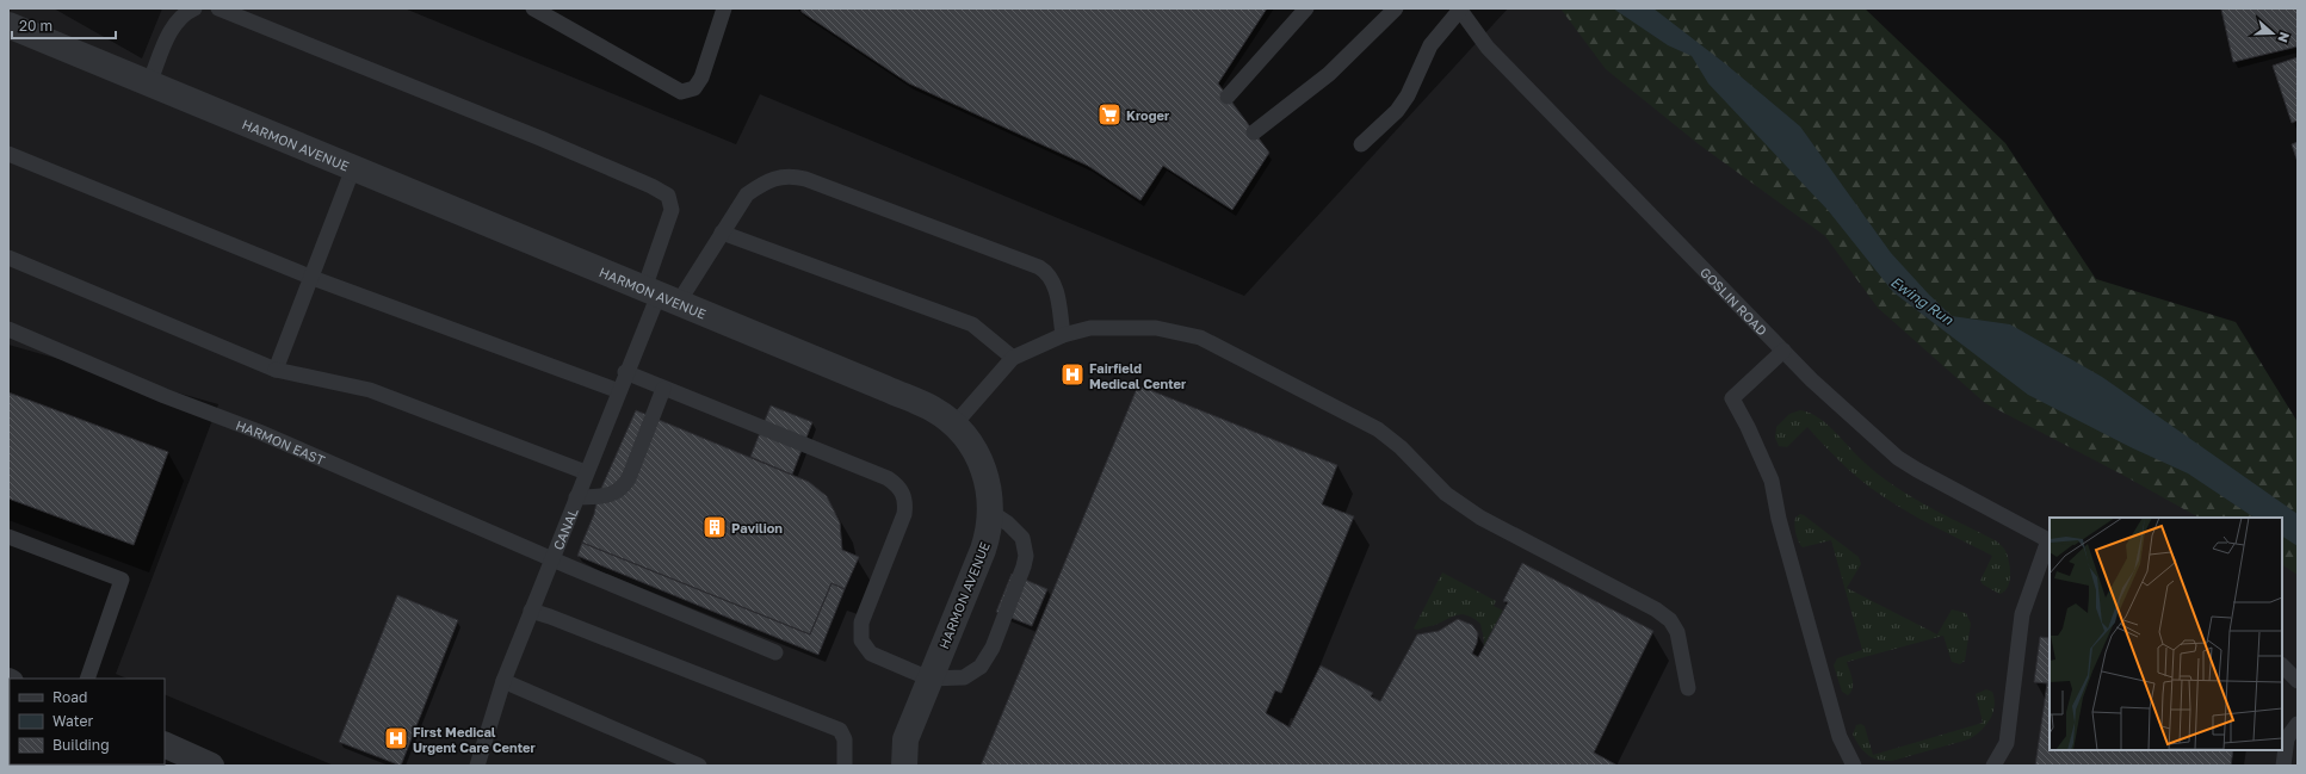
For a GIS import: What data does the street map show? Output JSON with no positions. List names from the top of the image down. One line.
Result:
{"streets":{"street":["HARMON AVENUE"],"lane":["GOSLIN ROAD","HARMON EAST","CANAL"]},"crossings":[["HARMON AVENUE","CANAL"],["HARMON EAST","CANAL"]],"water":["Ewing Run"],"places":{"supermarket":["Kroger"],"hospital":["Fairfield Medical Center","First Medical Urgent Care Center"],"building":["Pavilion"]},"legend":["Road","Water","Building"],"scale_bar":"20 m","north":"right"}
